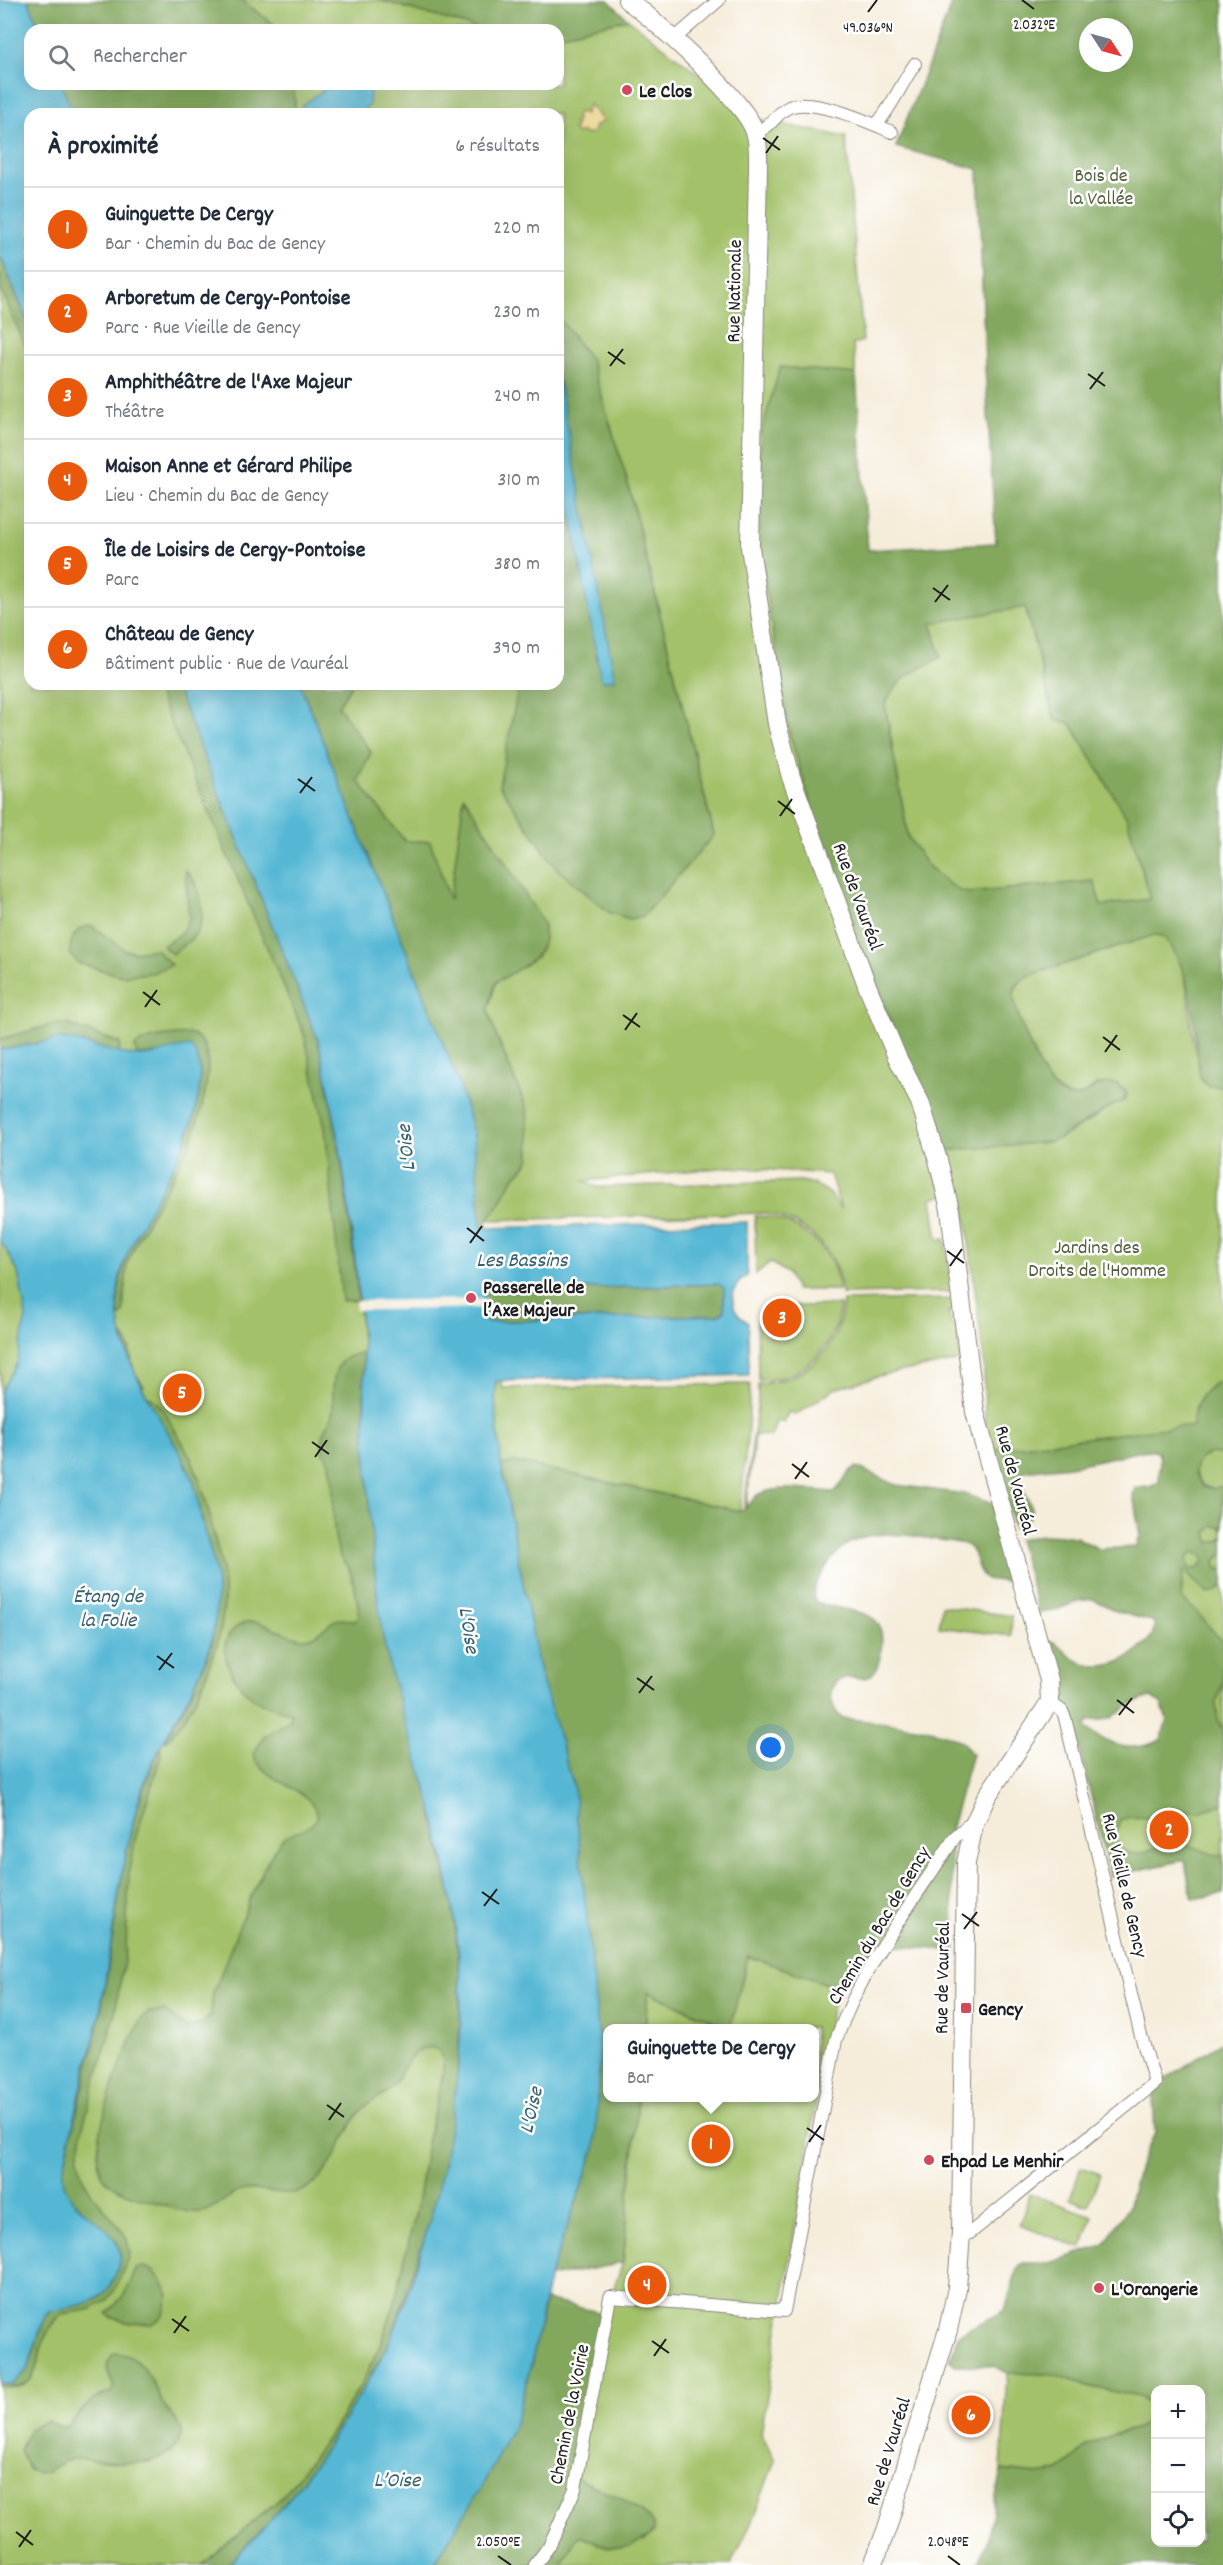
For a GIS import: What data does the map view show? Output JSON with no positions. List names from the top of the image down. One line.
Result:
{"streets":{"street":["Rue Nationale","Rue de Vauréal","Rue Vieille de Gency","Chemin du Bac de Gency","Chemin de la Voirie"]},"crossings":[["Rue Nationale","Rue de Vauréal"],["Rue de Vauréal","Rue Vieille de Gency"],["Rue de Vauréal","Chemin du Bac de Gency"],["Chemin du Bac de Gency","Chemin de la Voirie"]],"water":["L'Oise","Les Bassins","Étang de la Folie","L’Oise"],"parks":["Bois de la Vallée","Jardins des Droits de l'Homme"],"places":{"other":["Le Clos","Passerelle de l’Axe Majeur","Ehpad Le Menhir","L'Orangerie"],"transit":["Gency"]},"north":"bottom right","page":{"search":"Rechercher","heading":["À proximité","6 résultats"],"list":[{"mark":"1","name":"Guinguette De Cergy","note":"Bar · Chemin du Bac de Gency","value":"220 m"},{"mark":"2","name":"Arboretum de Cergy‐Pontoise","note":"Parc · Rue Vieille de Gency","value":"230 m"},{"mark":"3","name":"Amphithéâtre de l'Axe Majeur","note":"Théâtre","value":"240 m"},{"mark":"4","name":"Maison Anne et Gérard Philipe","note":"Lieu · Chemin du Bac de Gency","value":"310 m"},{"mark":"5","name":"Île de Loisirs de Cergy-Pontoise","note":"Parc","value":"380 m"},{"mark":"6","name":"Château de Gency","note":"Bâtiment public · Rue de Vauréal","value":"390 m"}],"pins":["3","5","2","1","4","6"],"popup":["Guinguette De Cergy","Bar"],"map_buttons":["+","−"]},"coordinates":["2.032°E","49.036°N","2.050°E","2.048°E"]}
